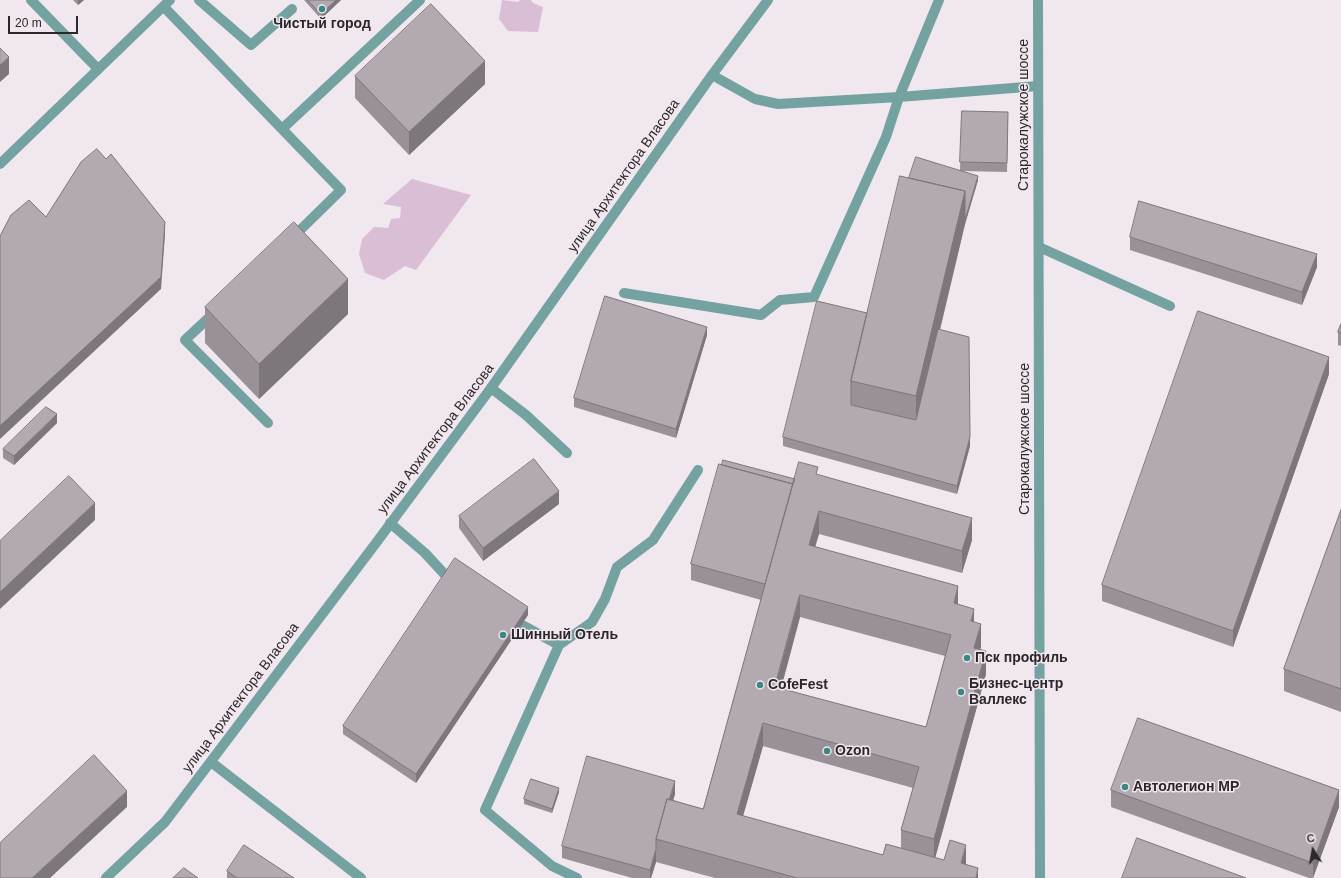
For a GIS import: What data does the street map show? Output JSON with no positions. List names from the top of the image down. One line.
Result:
{"streets":{"street":["Старокалужское шоссе","улица Архитектора Власова"]},"places":["Чистый город","Шинный Отель","Пск профиль","CofeFest","Бизнес-центр Валлекс","Ozon","Автолегион МР"],"scale_bar":"20 m","north":"top"}
